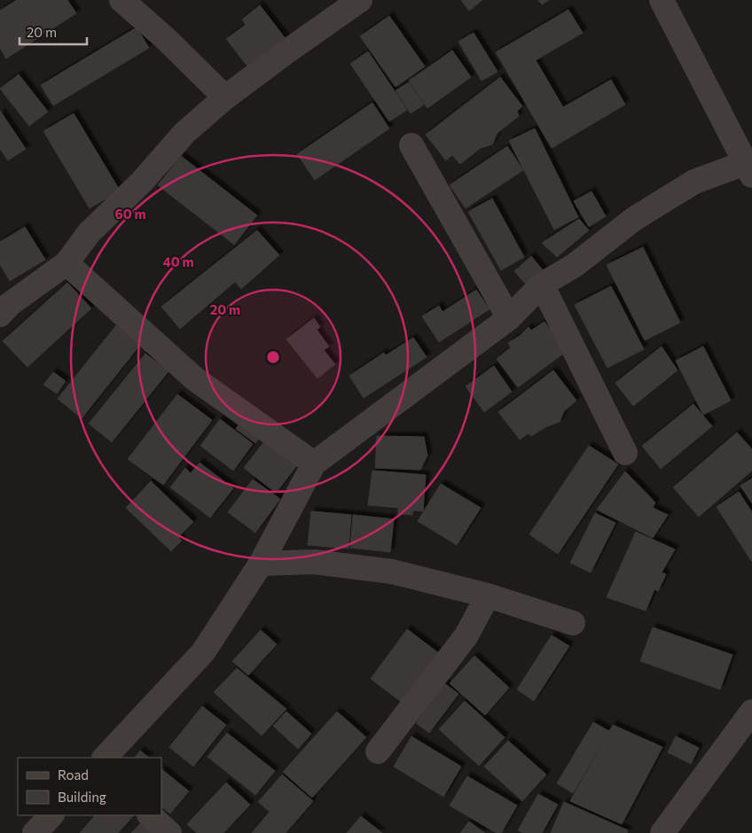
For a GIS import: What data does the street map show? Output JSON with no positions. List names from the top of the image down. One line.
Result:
{"legend":["Road","Building"],"scale_bar":"20 m","rings":["60 m","40 m","20 m"]}
